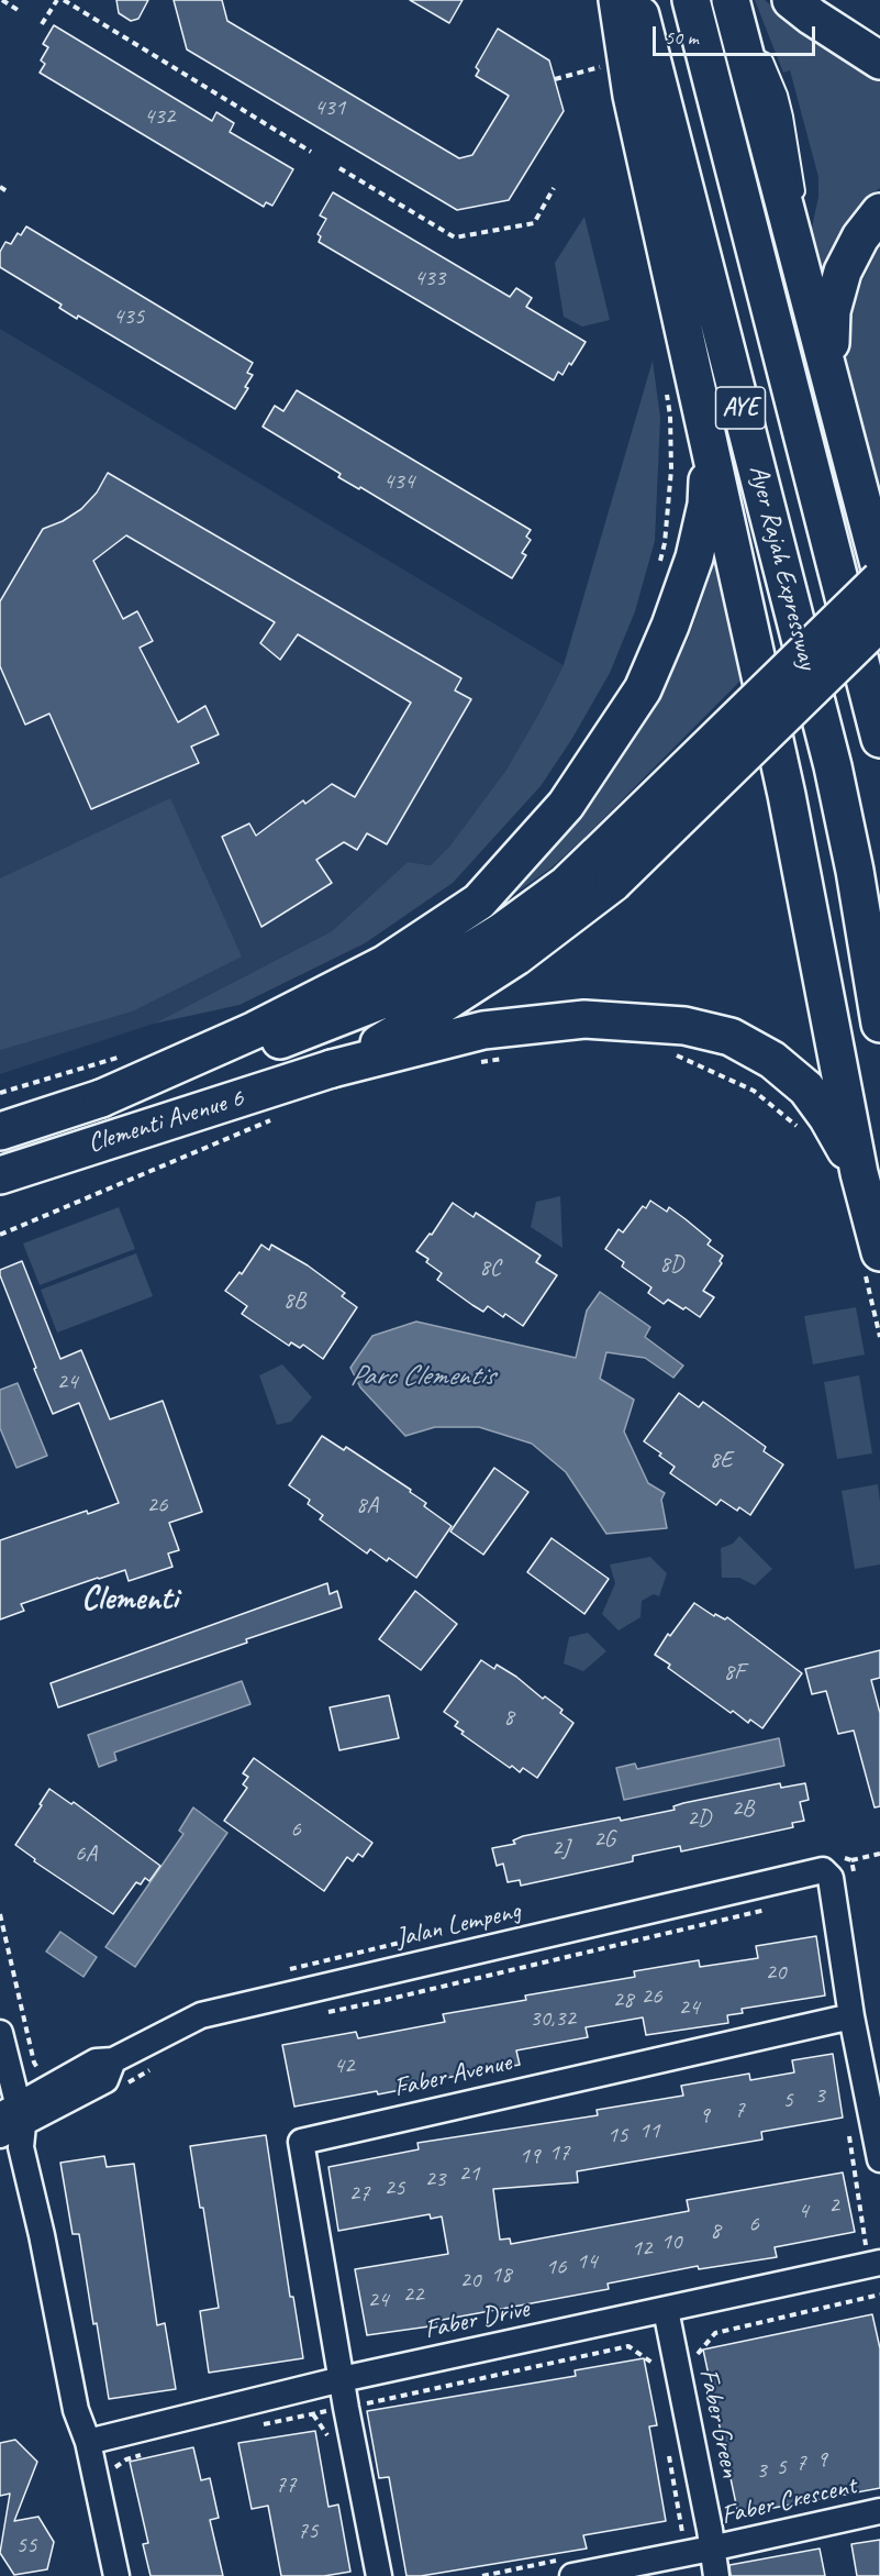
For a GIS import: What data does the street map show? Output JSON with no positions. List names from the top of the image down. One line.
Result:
{"streets":{"main road":["AYE","Ayer Rajah Expressway","Clementi Avenue 6"],"street":["Jalan Lempeng","Faber Avenue","Faber Drive","Faber Green","Faber Crescent"]},"crossings":[["Jalan Lempeng","Faber Avenue"],["Faber Avenue","Faber Drive"],["Faber Drive","Faber Green"],["Faber Green","Faber Crescent"]],"districts":["Clementi"],"water":["Parc Clementis"],"house_numbers":["431","432","433","435","434","8D","8C","8B","24","8E","26","8A","8F","8","2B","2D","6","2G","2J","6A","20","26","28","24","30,32","42","3","5","7","9","11","15","17","19","21","23","25","27","2","4","6","8","10","12","14","16","18","20","22","24","9","7","5","3","77","75","55"],"scale_bar":"50 m"}
